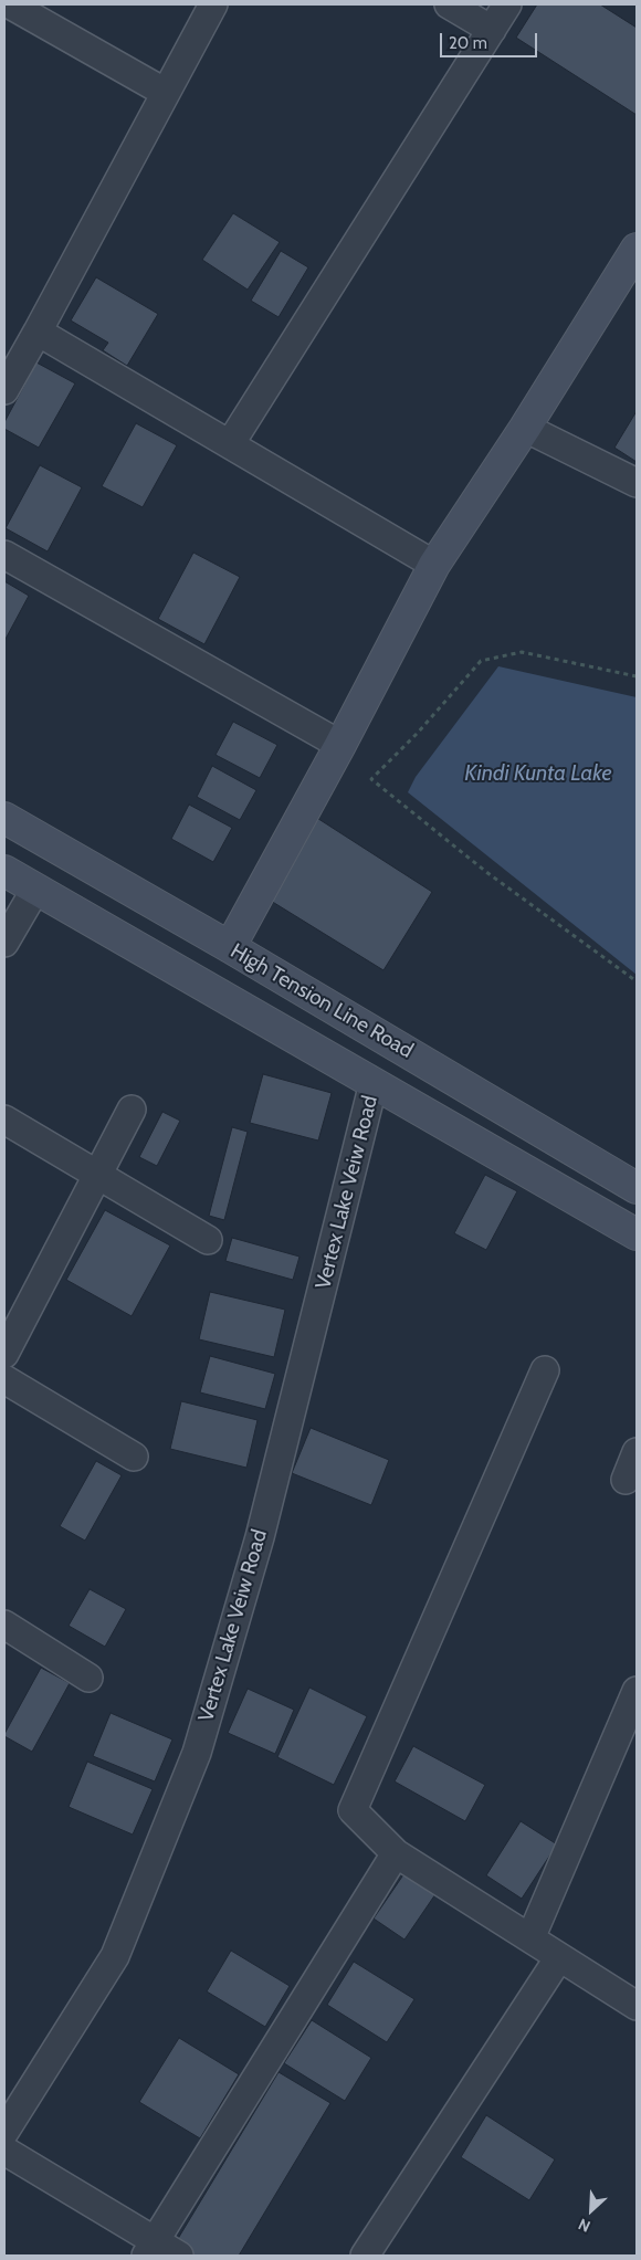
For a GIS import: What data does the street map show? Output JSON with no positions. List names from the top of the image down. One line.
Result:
{"streets":{"main road":["High Tension Line Road"],"street":["Vertex Lake Veiw Road"]},"water":["Kindi Kunta Lake"],"scale_bar":"20 m","north":"bottom left"}
